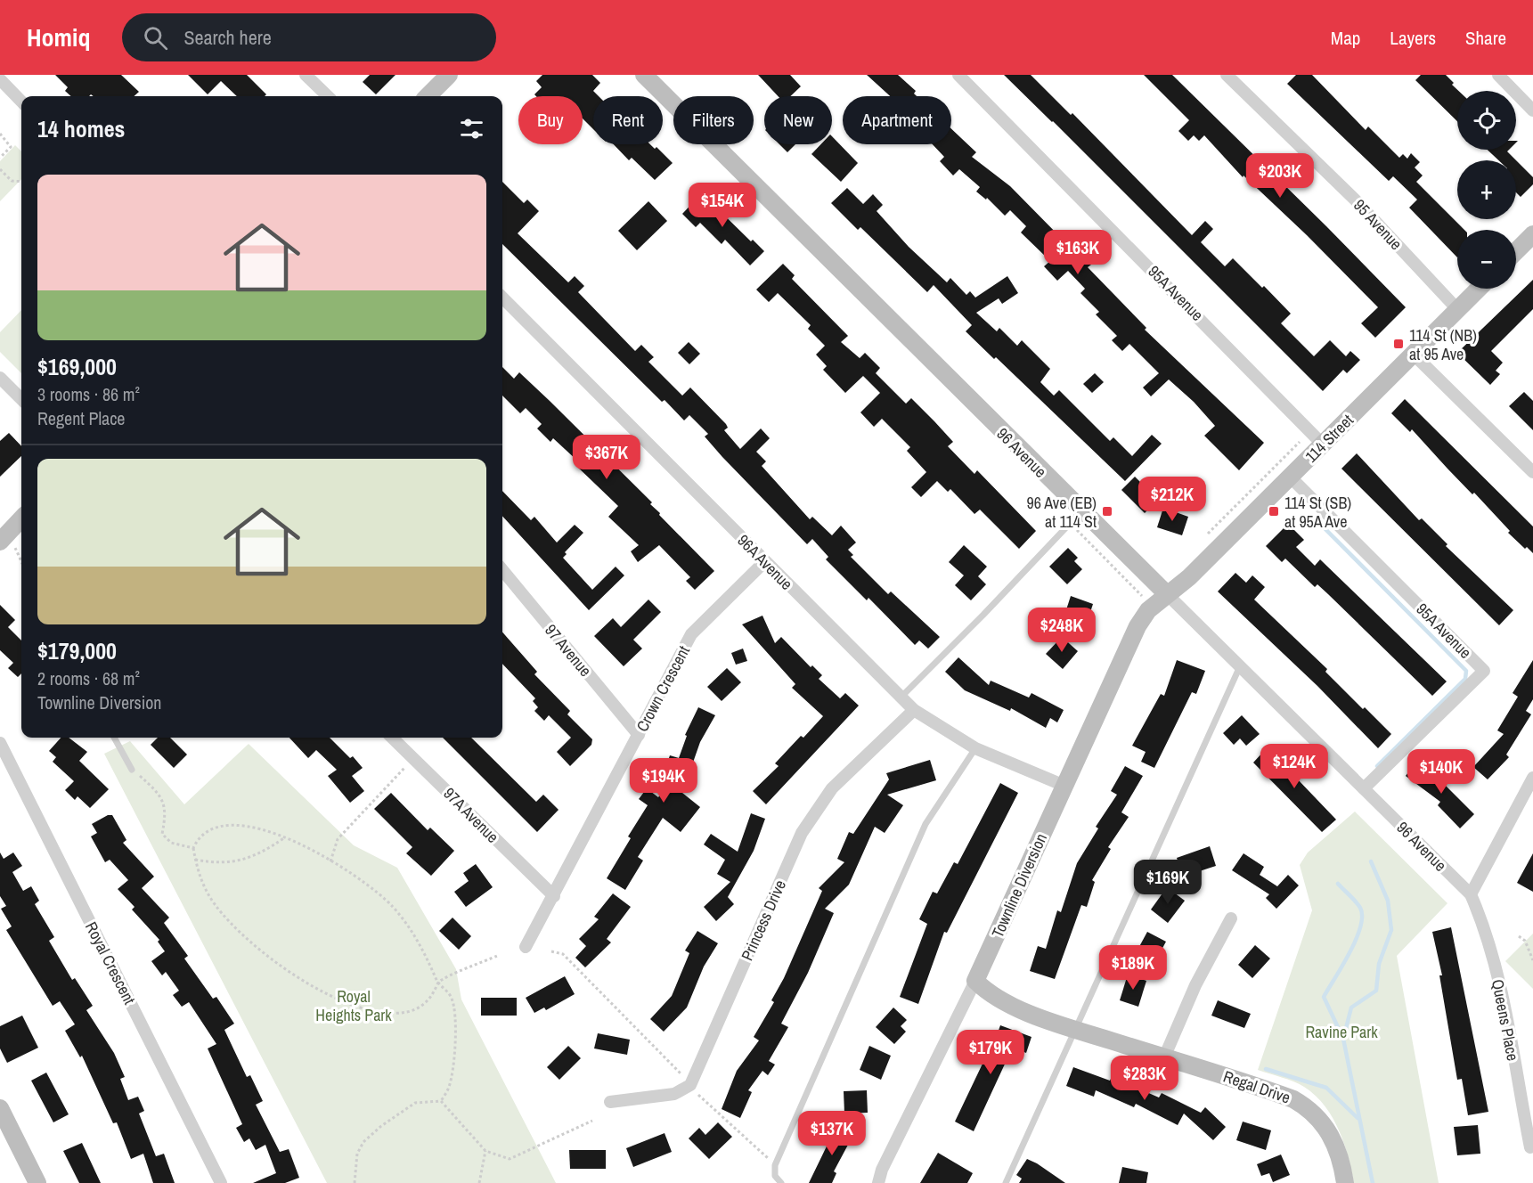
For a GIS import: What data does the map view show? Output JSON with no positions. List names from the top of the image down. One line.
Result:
{"streets":{"street":["95 Avenue","95A Avenue","114 Street","96 Avenue","96A Avenue","97 Avenue","Crown Crescent","97A Avenue","Townline Diversion","Princess Drive","Royal Crescent","Queens Place","Regal Drive"]},"crossings":[["95 Avenue","114 Street"],["95A Avenue","114 Street"],["95A Avenue","96 Avenue"],["114 Street","96 Avenue"],["114 Street","Townline Diversion"],["96 Avenue","Townline Diversion"],["96 Avenue","Queens Place"],["96A Avenue","Crown Crescent"],["96A Avenue","Townline Diversion"],["96A Avenue","Princess Drive"],["97 Avenue","Crown Crescent"],["Crown Crescent","97A Avenue"],["Townline Diversion","Regal Drive"]],"parks":["Royal Heights Park","Ravine Park"],"places":{"transit":["114 St (NB) at 95 Ave","96 Ave (EB) at 114 St","114 St (SB) at 95A Ave"]},"page":{"header":"Homiq","search":"Search here","nav":["Map","Layers","Share"],"map_buttons":["+","−"],"chip":["Buy","Rent","Filters","New","Apartment"],"heading":"14 homes","price":["$203K","$154K","$163K","$367K","$212K","$248K","$124K","$140K","$194K","$169K","$189K","$179K","$283K","$137K"],"list":[{"name":"$169,000","note":"3 rooms · 86 m² · Regent Place"},{"name":"$179,000","note":"2 rooms · 68 m² · Townline Diversion"}]}}
